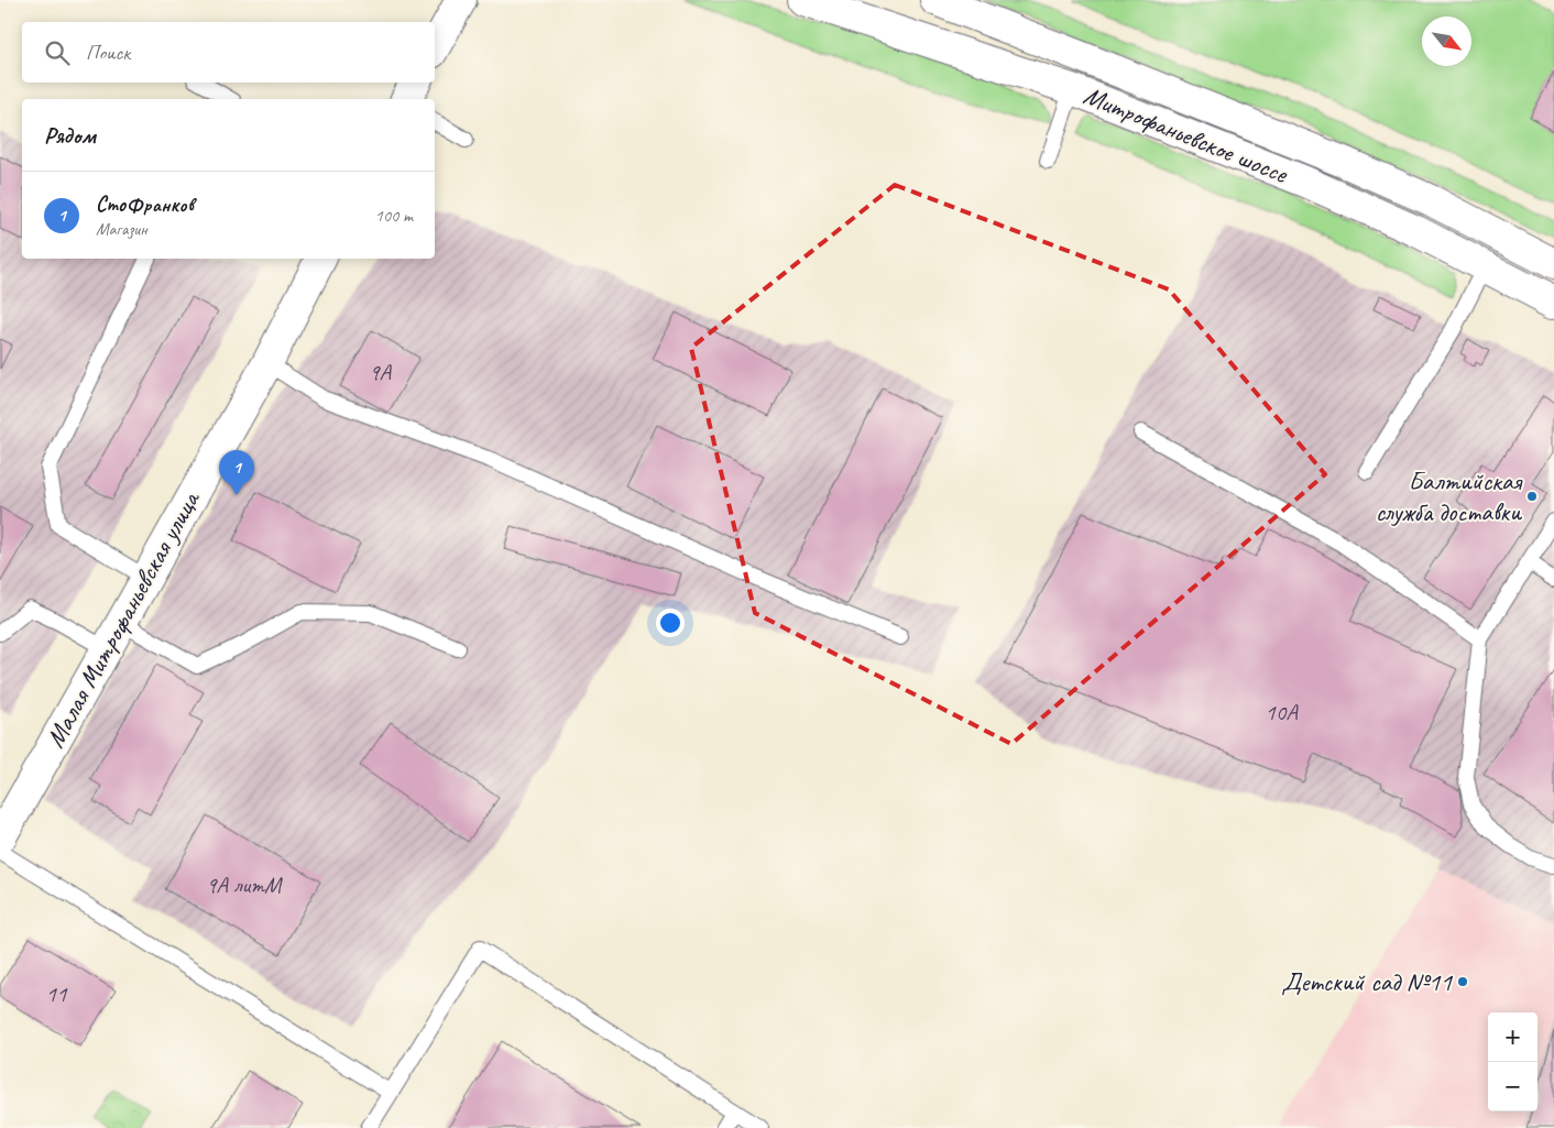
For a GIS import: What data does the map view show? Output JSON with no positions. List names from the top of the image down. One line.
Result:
{"streets":{"main road":["Митрофаньевское шоссе","Малая Митрофаньевская улица"]},"places":["Балтийская служба доставки","Детский сад №11"],"house_numbers":["9А","10А","9А литМ","11"],"north":"bottom right","page":{"search":"Поиск","heading":"Рядом","list":[{"mark":"1","name":"СтоФранков","note":"Магазин","value":"100 m"}],"pins":"1","map_buttons":["+","−"]}}
